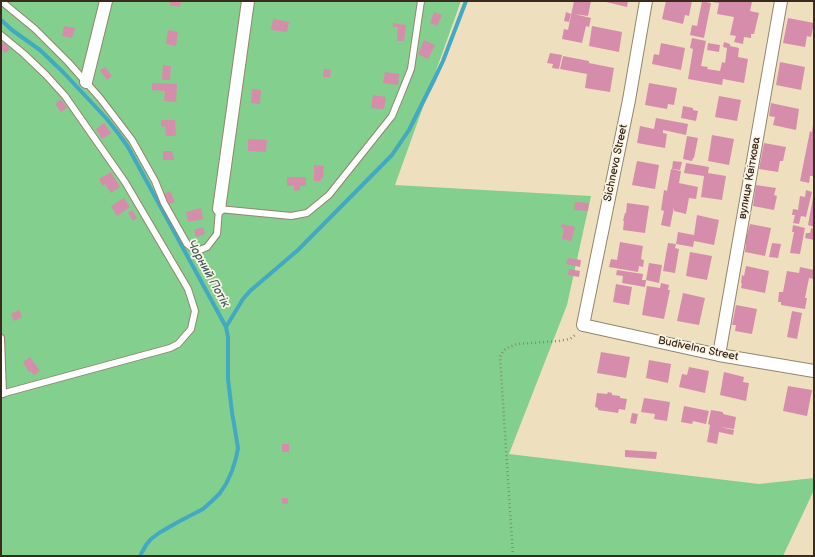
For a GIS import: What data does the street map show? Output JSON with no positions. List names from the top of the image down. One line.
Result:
{"streets":{"street":["Sichneva Street","вулиця Квіткова","Budivelna Street"]},"crossings":[["Sichneva Street","Budivelna Street"],["вулиця Квіткова","Budivelna Street"]],"water":["Чорний Потік"]}
